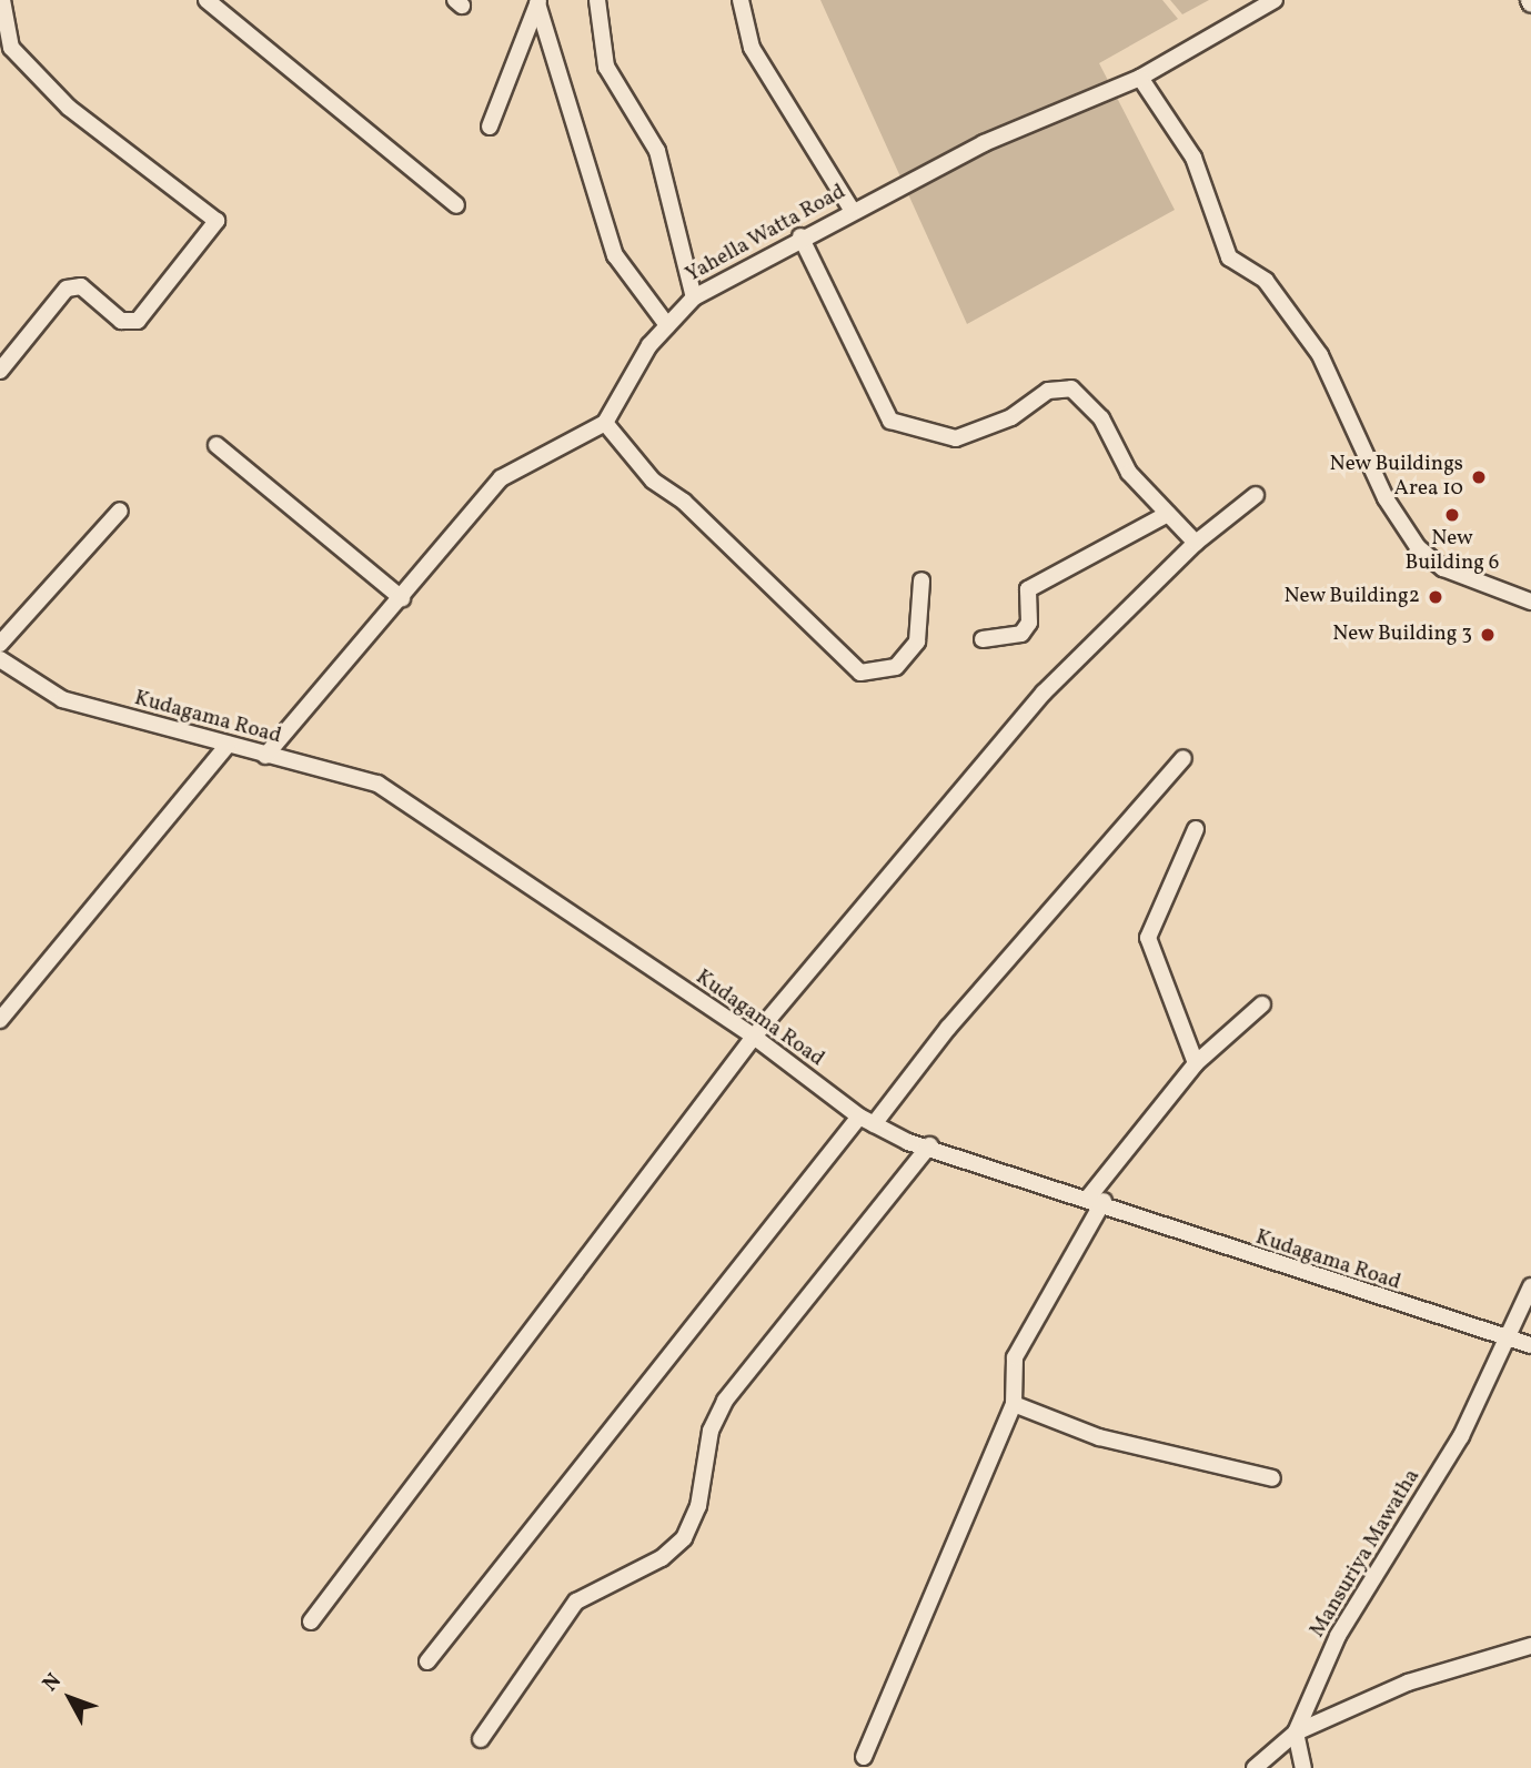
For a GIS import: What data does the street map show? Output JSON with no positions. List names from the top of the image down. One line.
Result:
{"streets":{"street":["Yahella Watta Road","Kudagama Road","Mansuriya Mawatha"]},"crossings":[["Yahella Watta Road","Kudagama Road"],["Kudagama Road","Mansuriya Mawatha"]],"places":["New Buildings Area 10","New Building 6","New Building2","New Building 3"],"north":"top left"}
